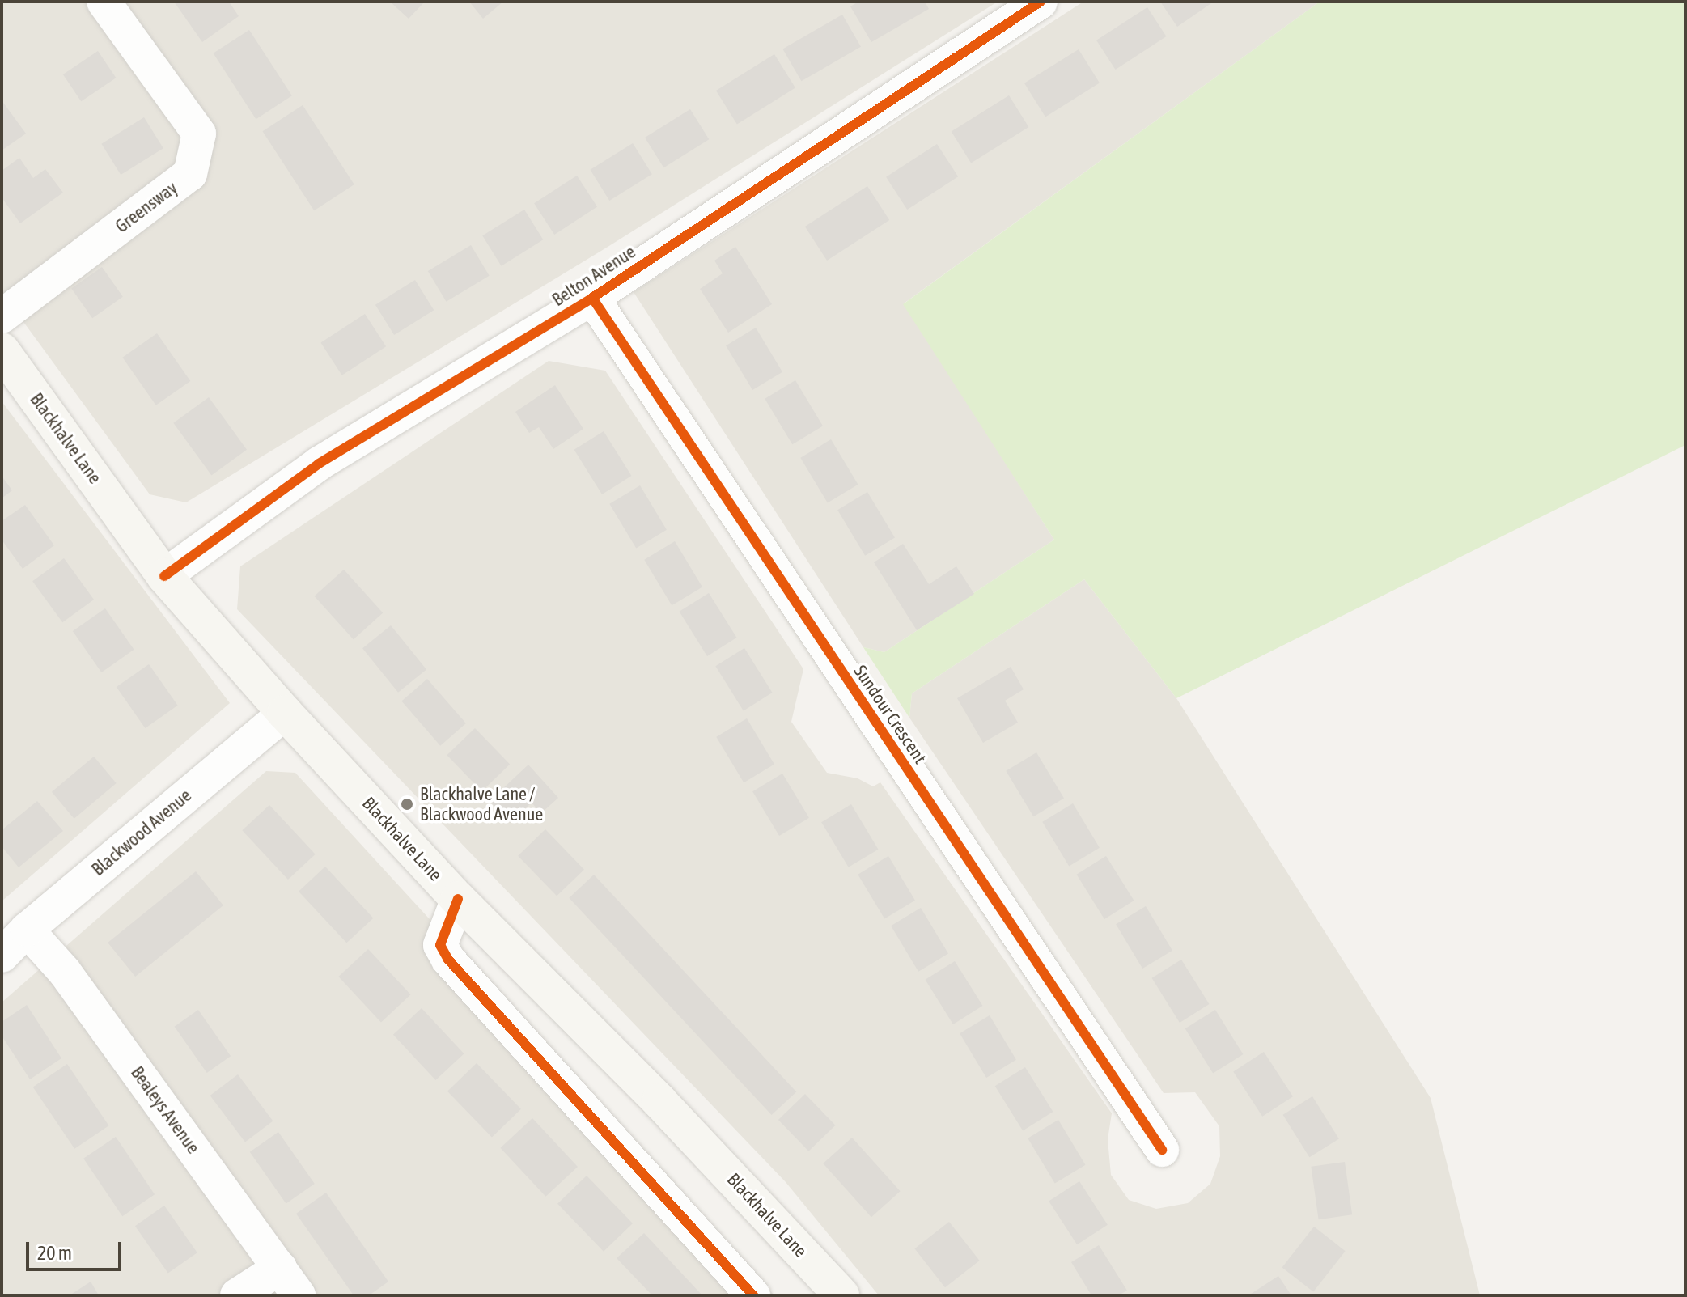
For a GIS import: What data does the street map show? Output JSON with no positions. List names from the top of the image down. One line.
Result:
{"streets":{"main road":["Blackhalve Lane"],"street":["Greensway","Belton Avenue","Sundour Crescent","Blackwood Avenue","Bealeys Avenue"]},"crossings":[["Belton Avenue","Blackhalve Lane"],["Belton Avenue","Sundour Crescent"],["Blackhalve Lane","Blackwood Avenue"],["Blackwood Avenue","Bealeys Avenue"]],"places":["Blackhalve Lane / Blackwood Avenue"],"scale_bar":"20 m"}
